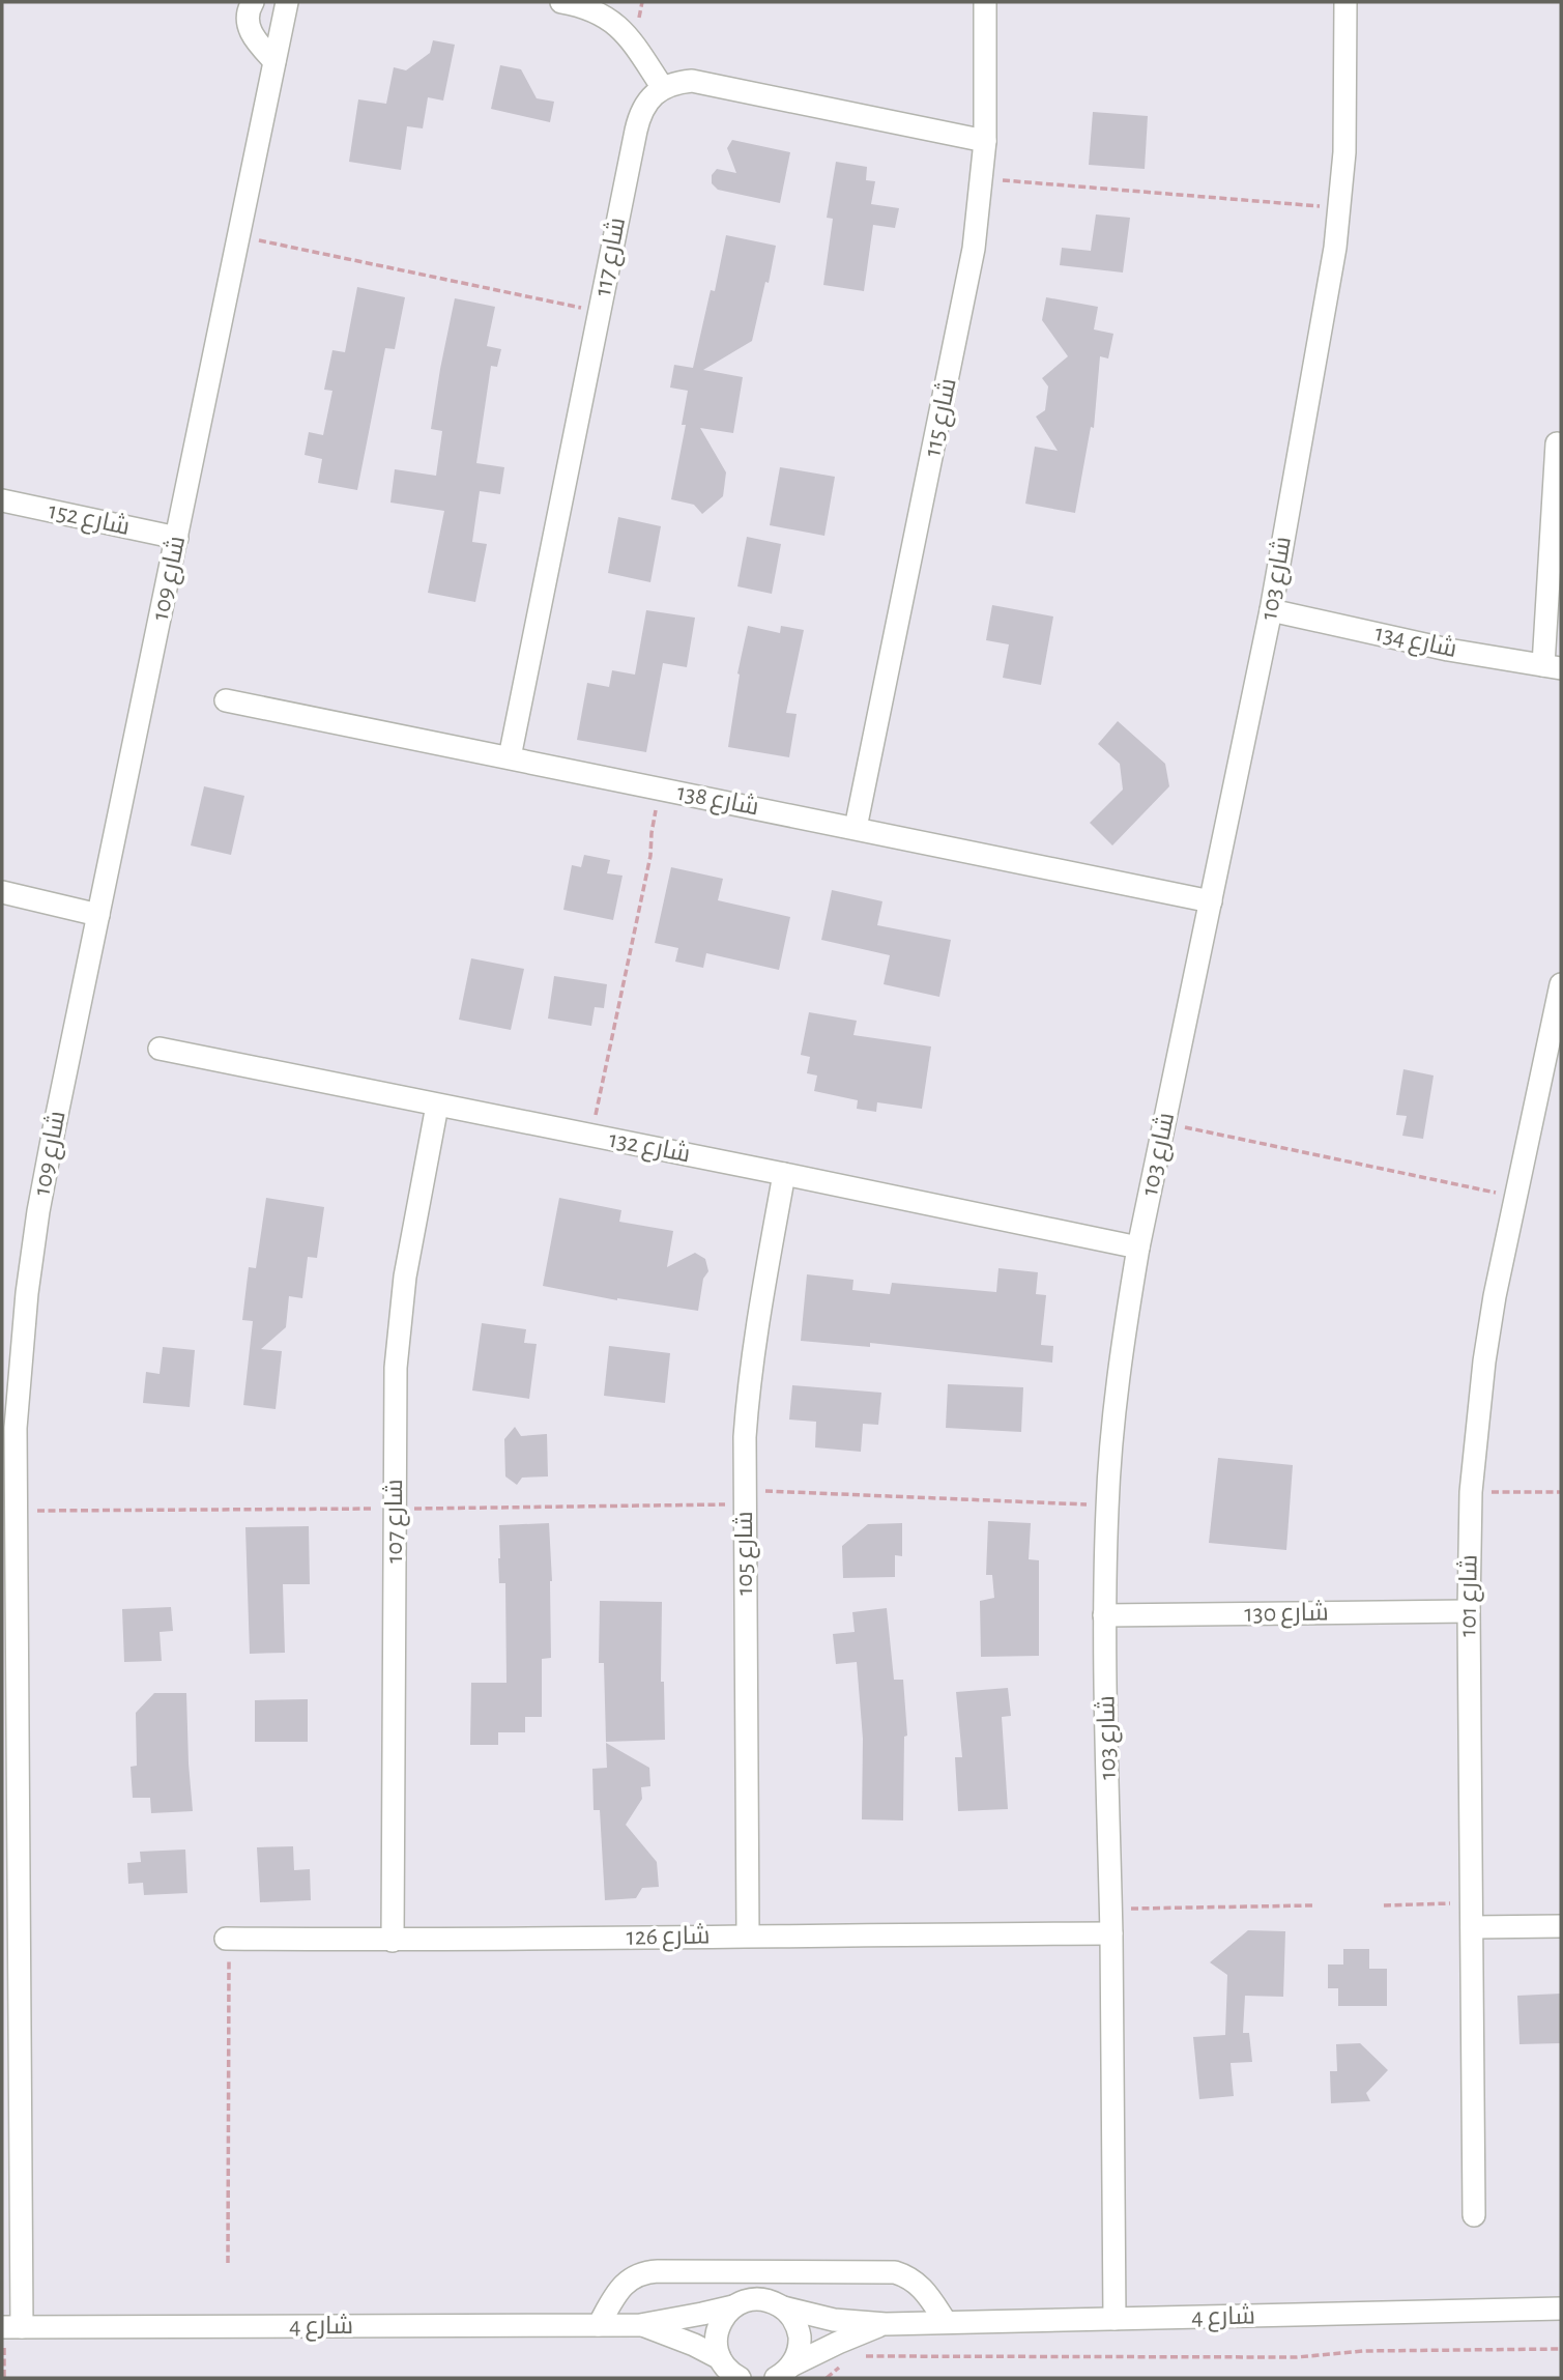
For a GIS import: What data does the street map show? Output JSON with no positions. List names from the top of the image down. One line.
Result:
{"streets":{"street":["شارع 117","شارع 115","شارع 152","شارع 109","شارع 103","شارع 134","شارع 138","شارع 132","شارع 107","شارع 105","شارع 101","شارع 130","شارع 126","شارع 4"]},"crossings":[["شارع 117","شارع 138"],["شارع 115","شارع 138"],["شارع 152","شارع 109"],["شارع 109","شارع 4"],["شارع 103","شارع 134"],["شارع 103","شارع 138"],["شارع 103","شارع 132"],["شارع 103","شارع 130"],["شارع 103","شارع 126"],["شارع 103","شارع 4"],["شارع 132","شارع 107"],["شارع 132","شارع 105"],["شارع 107","شارع 126"],["شارع 105","شارع 126"],["شارع 101","شارع 130"]]}
